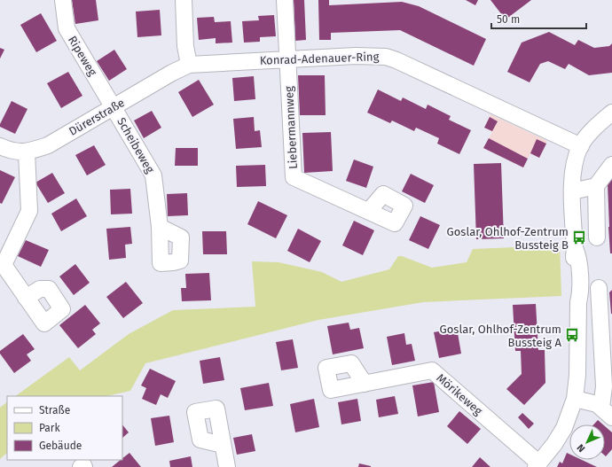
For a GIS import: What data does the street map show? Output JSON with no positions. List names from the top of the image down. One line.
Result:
{"streets":{"street":["Ripeweg","Konrad-Adenauer-Ring","Dürerstraße","Liebermannweg","Scheibeweg","Mörikeweg"]},"crossings":[["Ripeweg","Dürerstraße"],["Ripeweg","Scheibeweg"],["Konrad-Adenauer-Ring","Dürerstraße"],["Konrad-Adenauer-Ring","Liebermannweg"],["Dürerstraße","Scheibeweg"]],"places":{"bus stop":["Goslar, Ohlhof-Zentrum Bussteig B","Goslar, Ohlhof-Zentrum Bussteig A"]},"legend":["Straße","Park","Gebäude"],"scale_bar":"50 m","north":"bottom left"}
